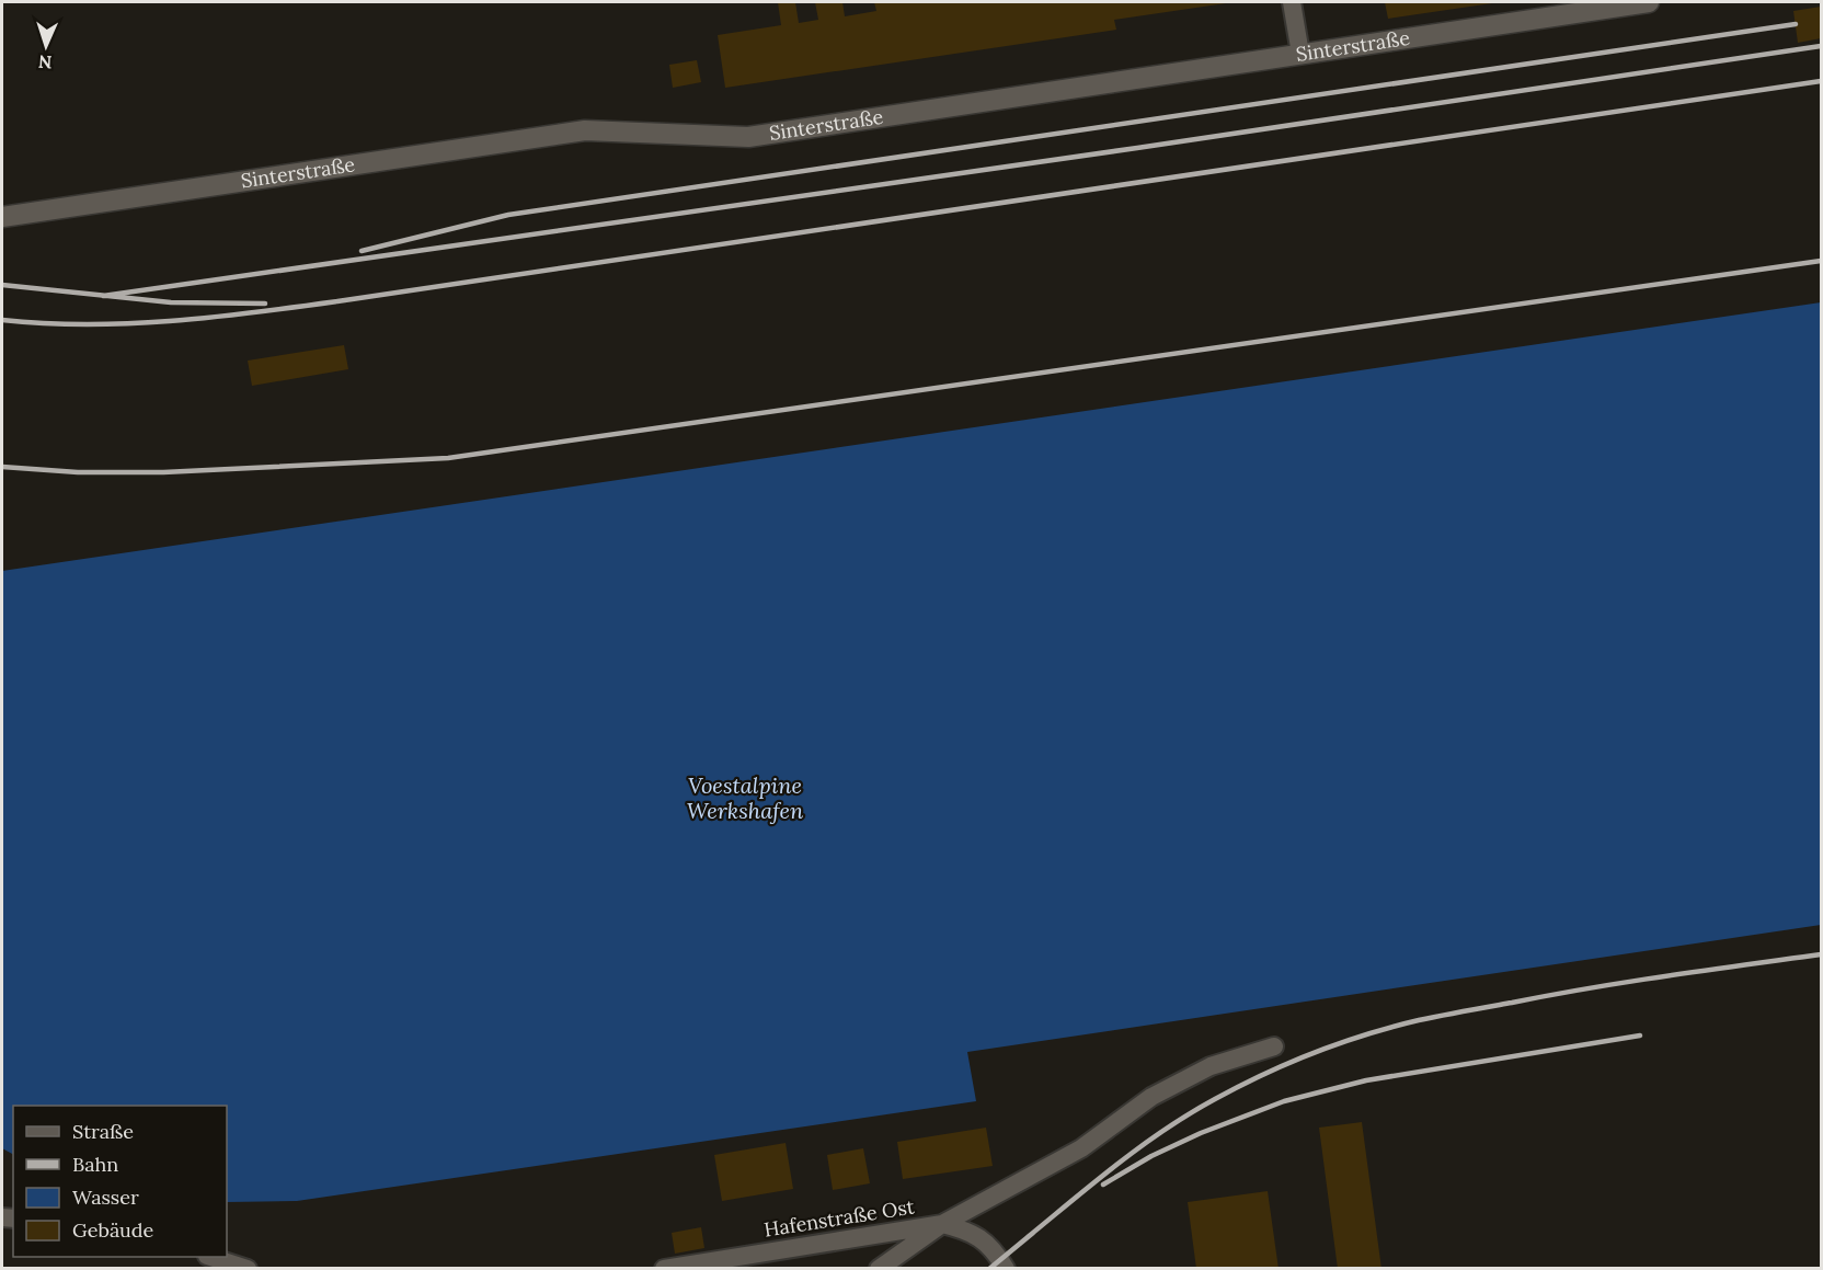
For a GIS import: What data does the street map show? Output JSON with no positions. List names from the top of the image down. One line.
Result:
{"streets":{"street":["Sinterstraße"],"lane":["Hafenstraße Ost"]},"water":["Voestalpine Werkshafen"],"legend":["Straße","Bahn","Wasser","Gebäude"],"north":"bottom"}
